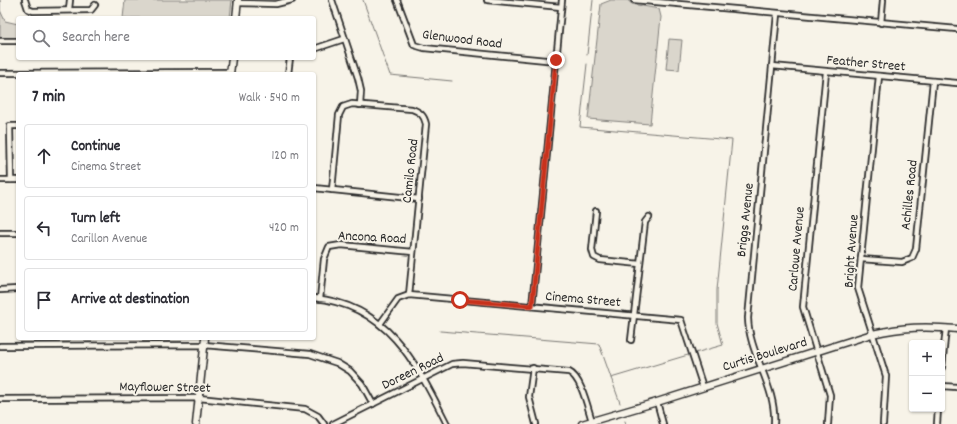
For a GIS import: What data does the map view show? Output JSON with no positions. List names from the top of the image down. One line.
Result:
{"streets":{"street":["Glenwood Road","Feather Street","Camilo Road","Achilles Road","Briggs Avenue","Ancona Road","Carlowe Avenue","Bright Avenue","Cinema Street","Curtis Boulevard","Doreen Road","Mayflower Street"]},"crossings":[["Feather Street","Achilles Road"],["Feather Street","Briggs Avenue"],["Feather Street","Carlowe Avenue"],["Feather Street","Bright Avenue"],["Camilo Road","Ancona Road"],["Camilo Road","Cinema Street"],["Achilles Road","Bright Avenue"],["Briggs Avenue","Curtis Boulevard"],["Carlowe Avenue","Curtis Boulevard"],["Bright Avenue","Curtis Boulevard"],["Cinema Street","Curtis Boulevard"],["Curtis Boulevard","Doreen Road"]],"page":{"search":"Search here","heading":["7 min","Walk · 540 m"],"list":[["Continue","Cinema Street","120 m"],["Turn left","Carillon Avenue","420 m"],"Arrive at destination"],"map_buttons":["+","−"]}}
